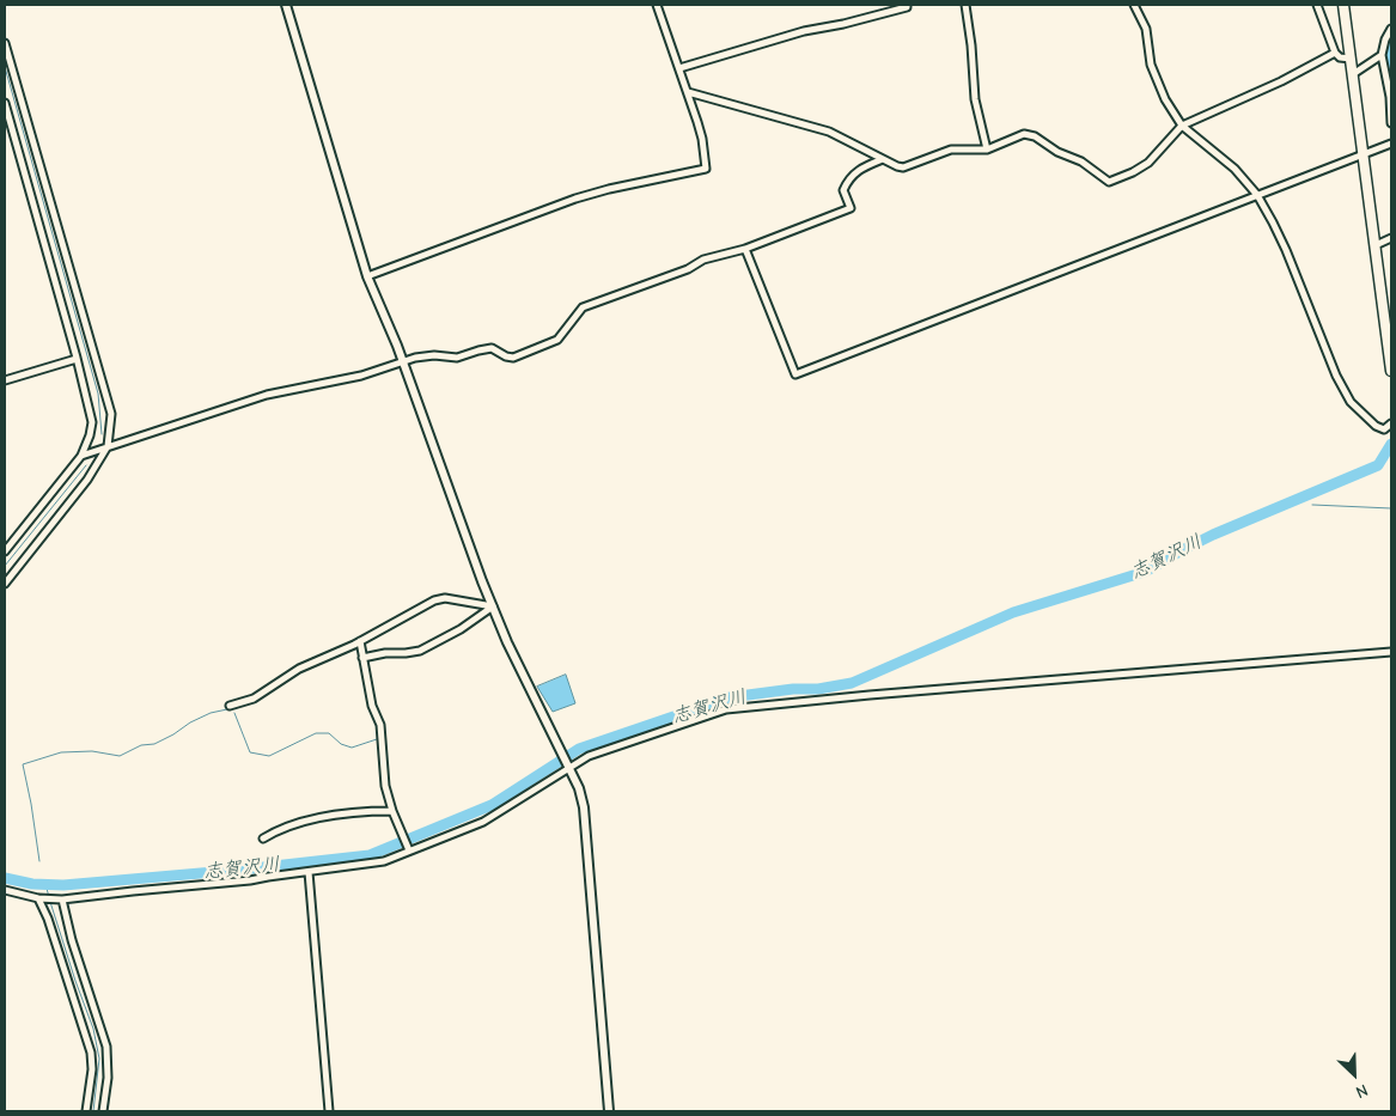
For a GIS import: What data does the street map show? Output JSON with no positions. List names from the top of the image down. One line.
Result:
{"water":["志賀沢川"],"north":"bottom right"}
